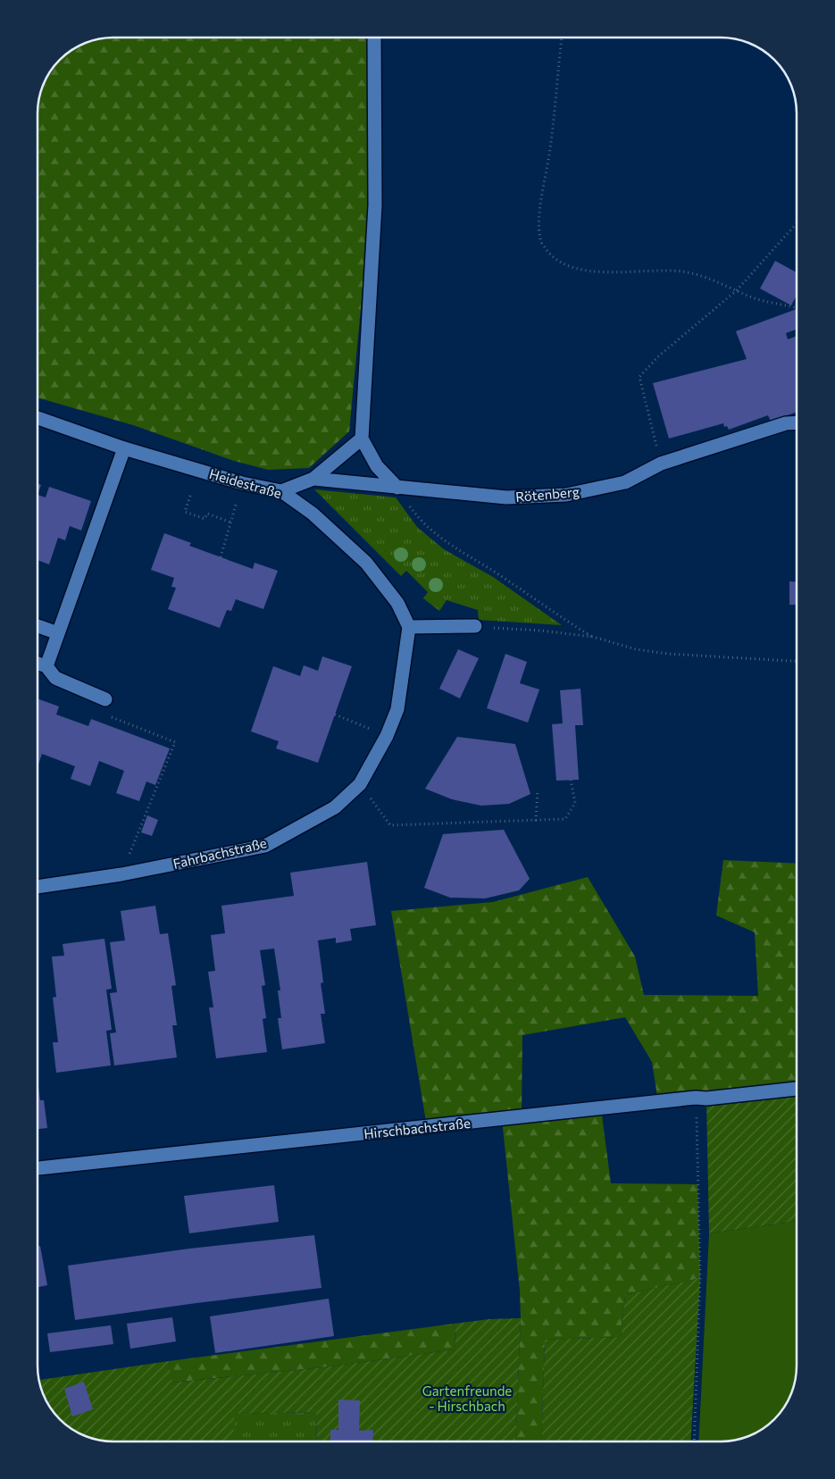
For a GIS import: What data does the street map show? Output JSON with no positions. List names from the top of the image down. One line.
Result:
{"streets":{"street":["Heidestraße","Rötenberg","Fahrbachstraße","Hirschbachstraße"]},"crossings":[["Heidestraße","Rötenberg"],["Heidestraße","Fahrbachstraße"]],"parks":["Gartenfreunde - Hirschbach"]}
